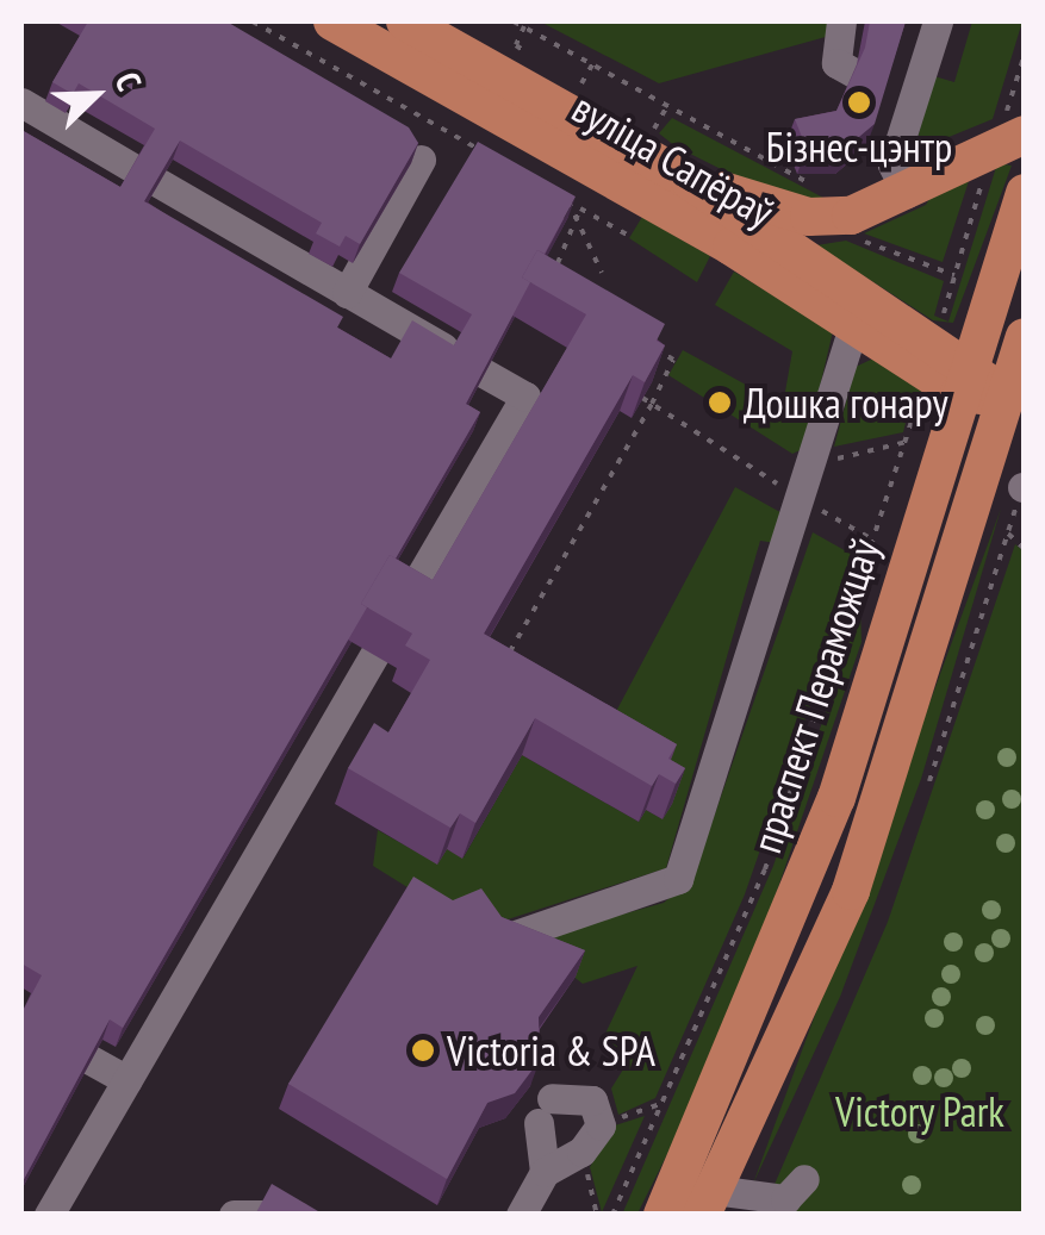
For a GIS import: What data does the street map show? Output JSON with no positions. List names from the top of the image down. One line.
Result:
{"streets":{"main road":["вуліца Сапёраў","праспект Пераможцаў"]},"crossings":[["вуліца Сапёраў","праспект Пераможцаў"]],"parks":["Victory Park"],"places":["Бізнес-цэнтр","Дошка гонару","Victoria & SPA"],"north":"top right"}
